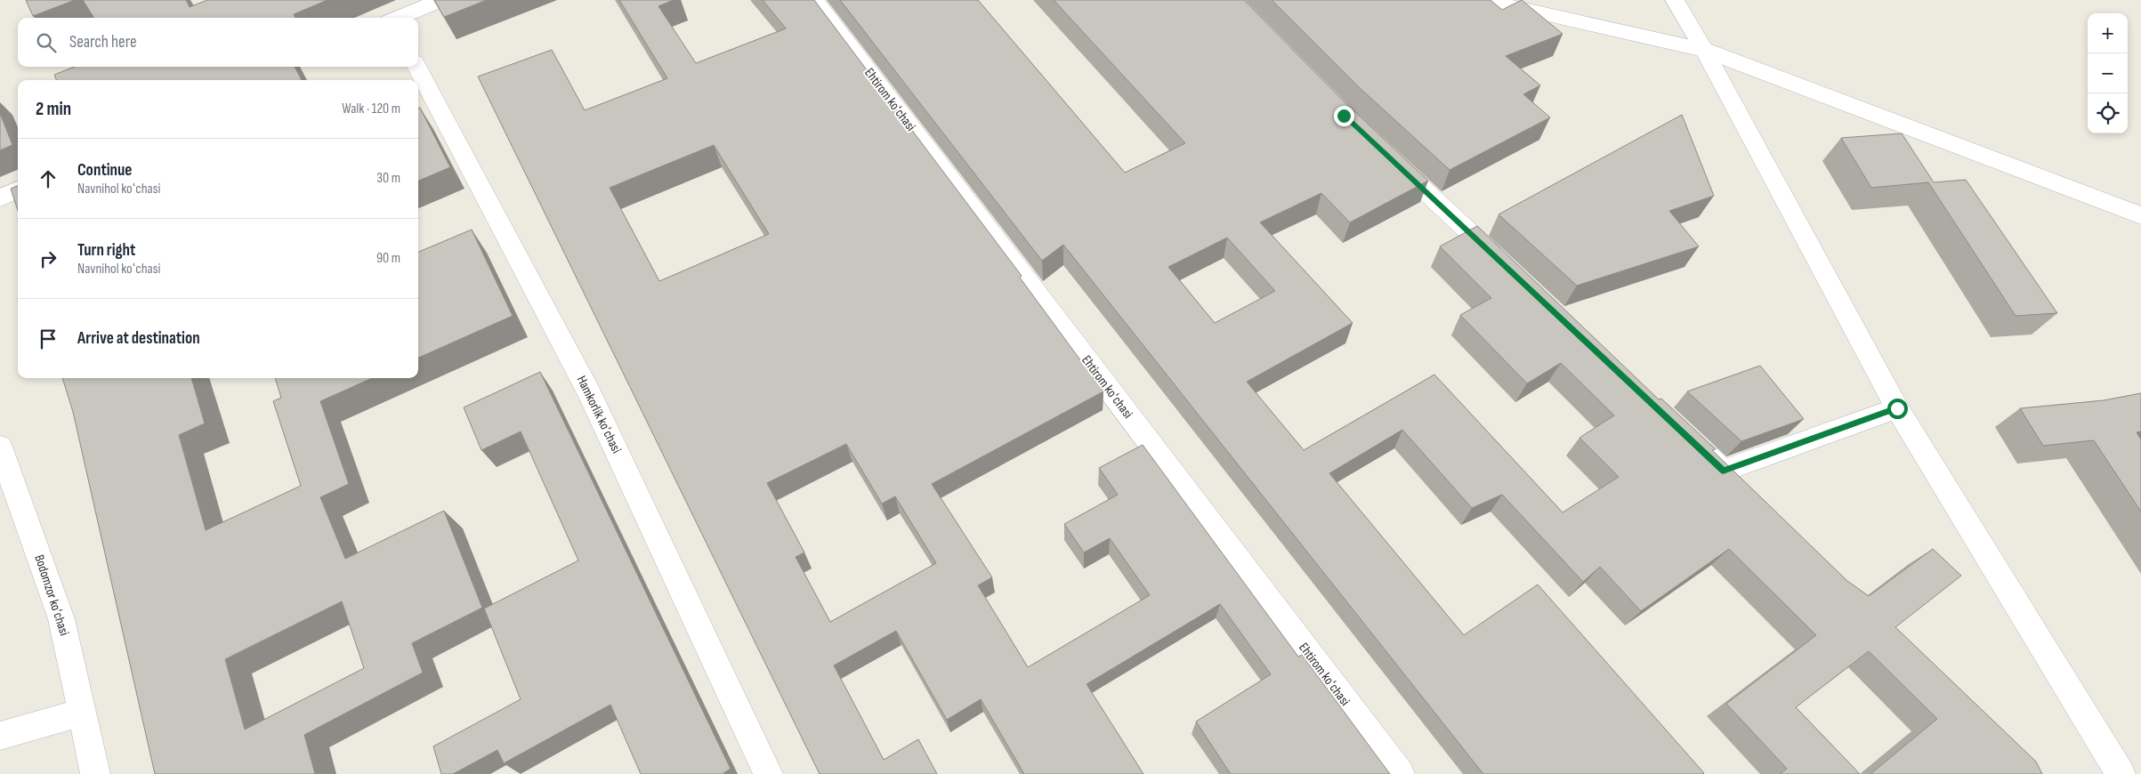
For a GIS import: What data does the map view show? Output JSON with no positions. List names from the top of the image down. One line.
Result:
{"streets":{"street":["Ehtirom koʻchasi","Hamkorlik koʻchasi","Bodomzor koʻchasi"]},"page":{"map_buttons":["+","−"],"search":"Search here","heading":["2 min","Walk · 120 m"],"list":[["Continue","Navnihol koʻchasi","30 m"],["Turn right","Navnihol koʻchasi","90 m"],"Arrive at destination"]}}
